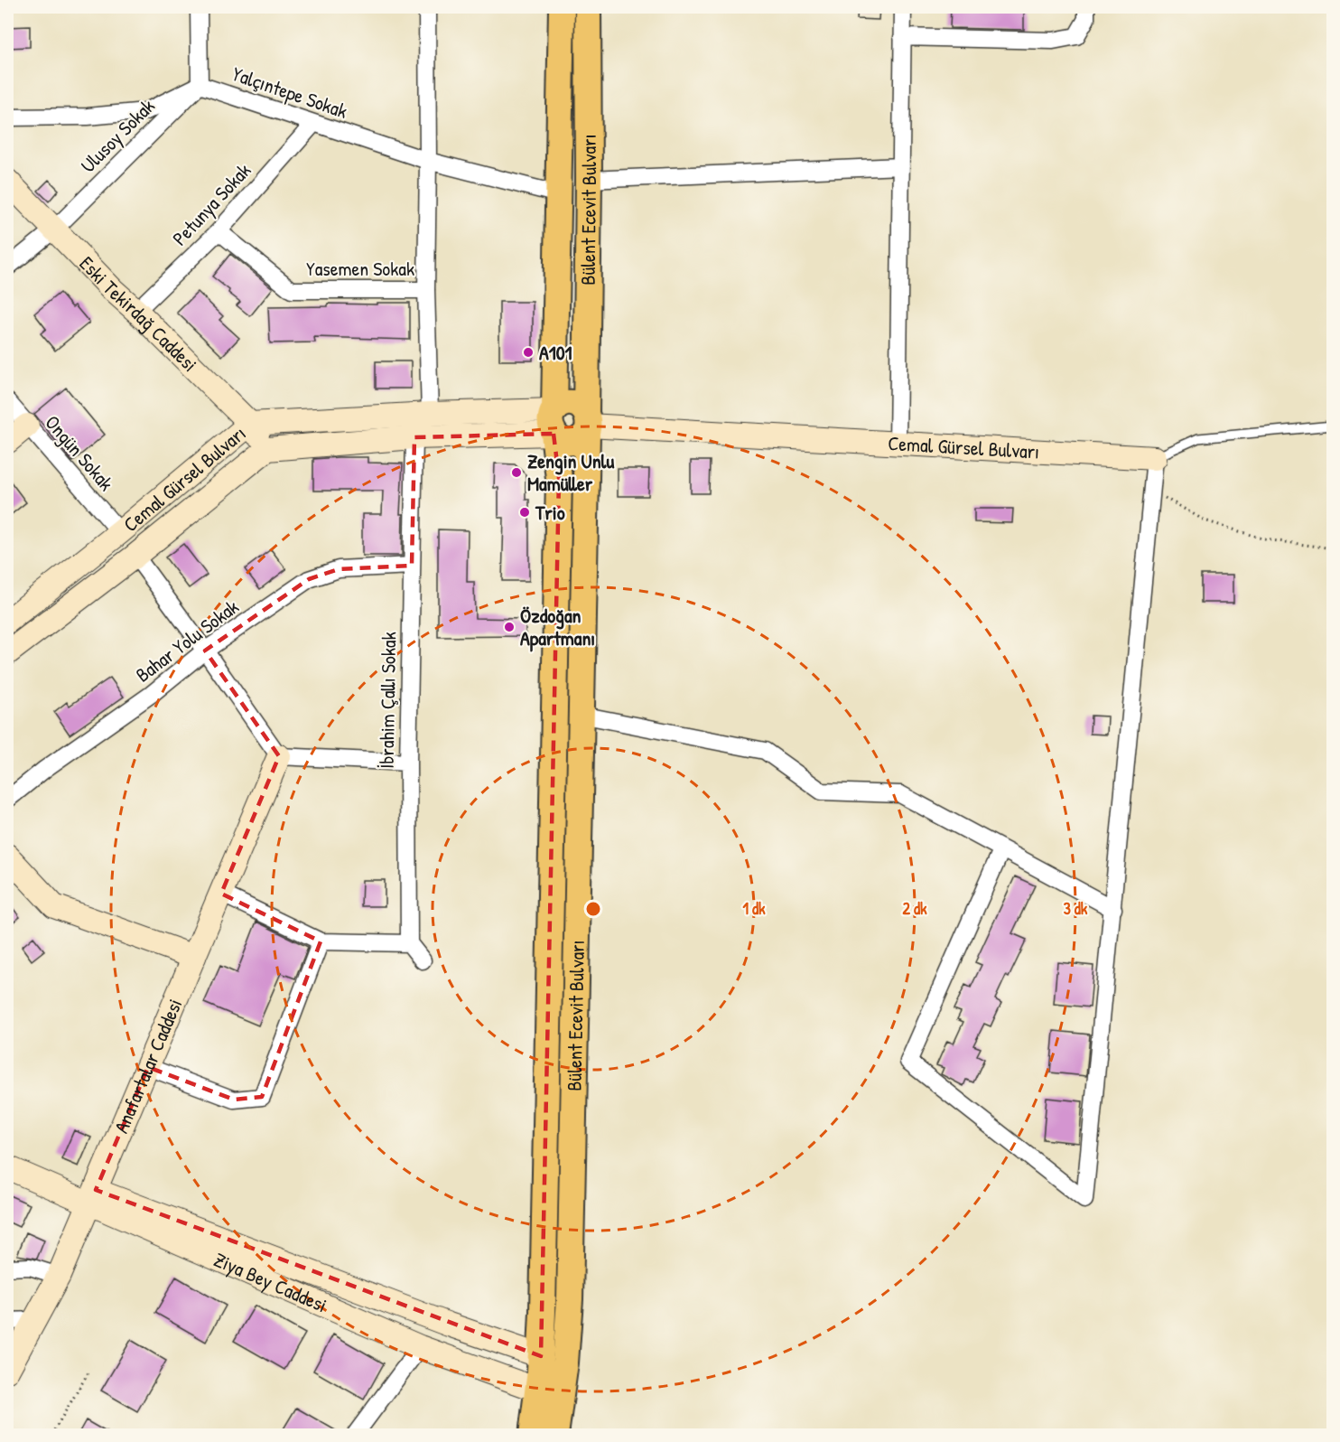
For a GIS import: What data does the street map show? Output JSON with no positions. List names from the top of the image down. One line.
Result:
{"streets":{"main road":["Bülent Ecevit Bulvarı"],"street":["Yalçıntepe Sokak","Ulusoy Sokak","Petunya Sokak","Yasemen Sokak","Eski Tekirdağ Caddesi","Cemal Gürsel Bulvarı","Ongün Sokak","Bahar Yolu Sokak","İbrahim Çallı Sokak","Anafartalar Caddesi","Ziya Bey Caddesi"]},"crossings":[["Yalçıntepe Sokak","Ulusoy Sokak"],["Yalçıntepe Sokak","Petunya Sokak"],["Yalçıntepe Sokak","Bülent Ecevit Bulvarı"],["Ulusoy Sokak","Eski Tekirdağ Caddesi"],["Petunya Sokak","Yasemen Sokak"],["Petunya Sokak","Eski Tekirdağ Caddesi"],["Bülent Ecevit Bulvarı","Cemal Gürsel Bulvarı"],["Bülent Ecevit Bulvarı","Ziya Bey Caddesi"],["Eski Tekirdağ Caddesi","Cemal Gürsel Bulvarı"],["Cemal Gürsel Bulvarı","Ongün Sokak"],["Cemal Gürsel Bulvarı","İbrahim Çallı Sokak"],["Bahar Yolu Sokak","İbrahim Çallı Sokak"],["Anafartalar Caddesi","Ziya Bey Caddesi"]],"places":["A101","Zengin Unlu Mamüller","Trio","Özdoğan Apartmanı"],"rings":["1 dk","2 dk","3 dk"]}
